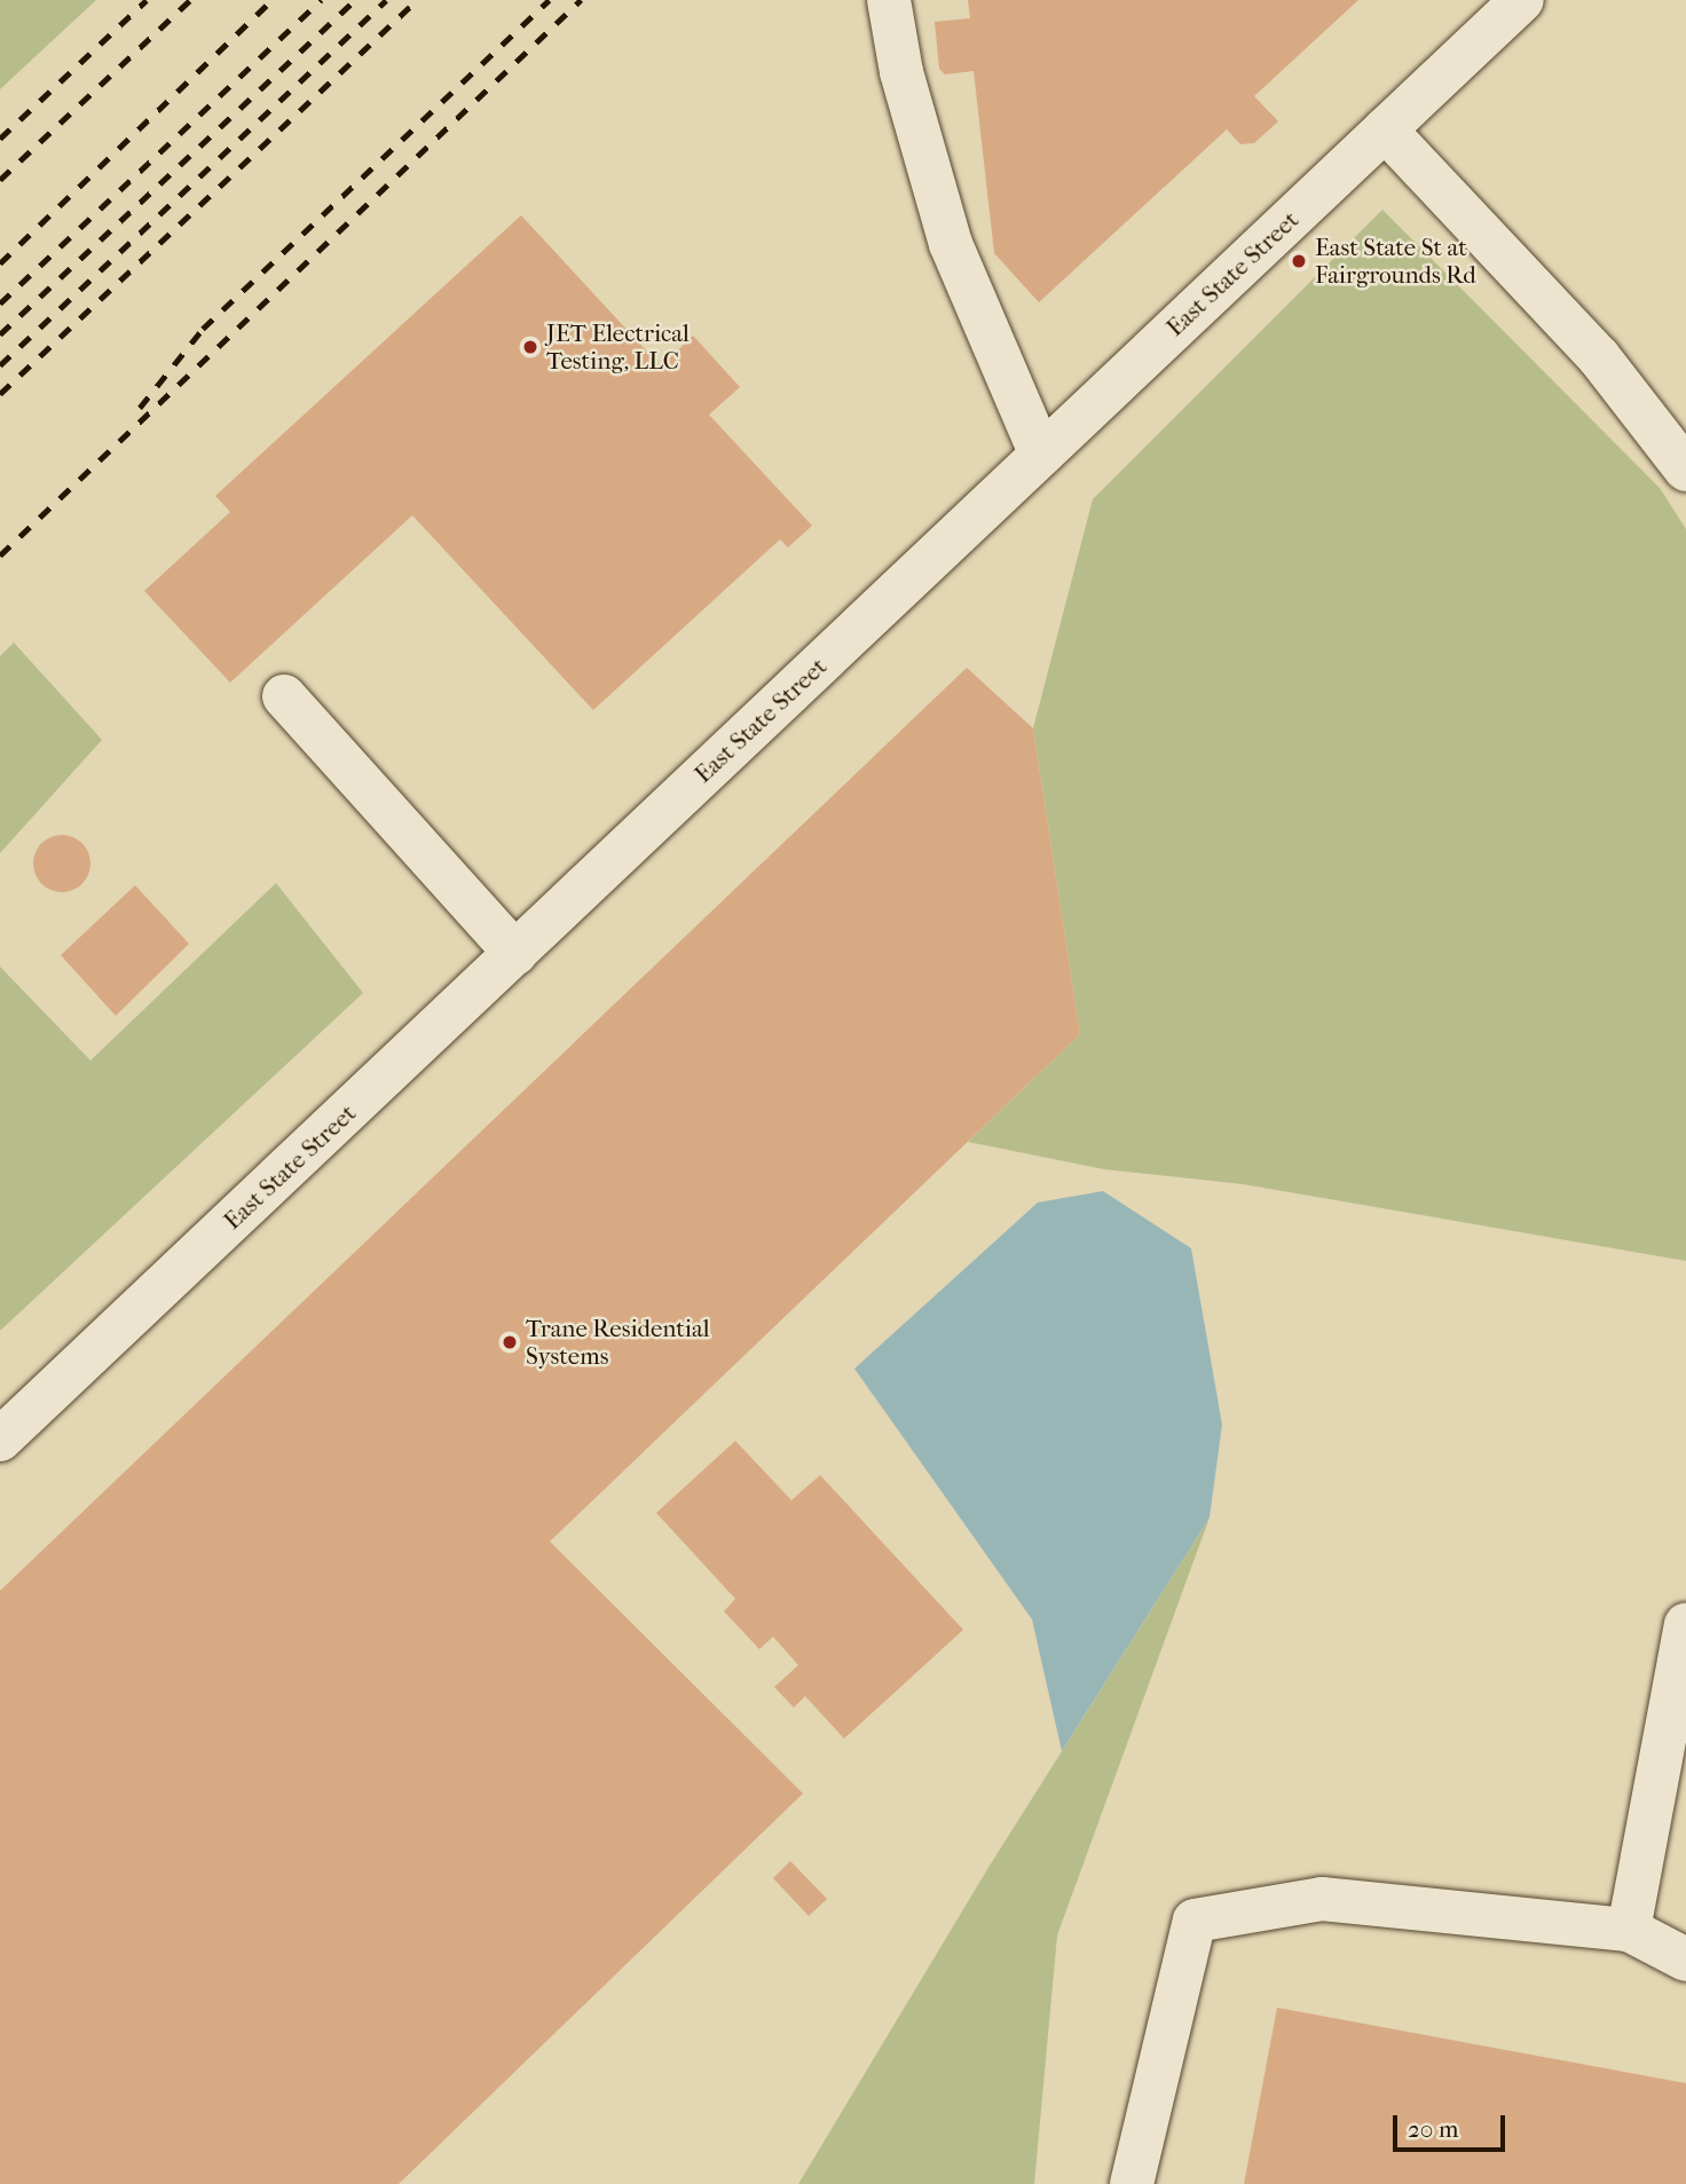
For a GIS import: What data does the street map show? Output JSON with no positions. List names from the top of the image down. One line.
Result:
{"streets":{"street":["East State Street"]},"places":["East State St at Fairgrounds Rd","JET Electrical Testing, LLC","Trane Residential Systems"],"scale_bar":"20 m"}
